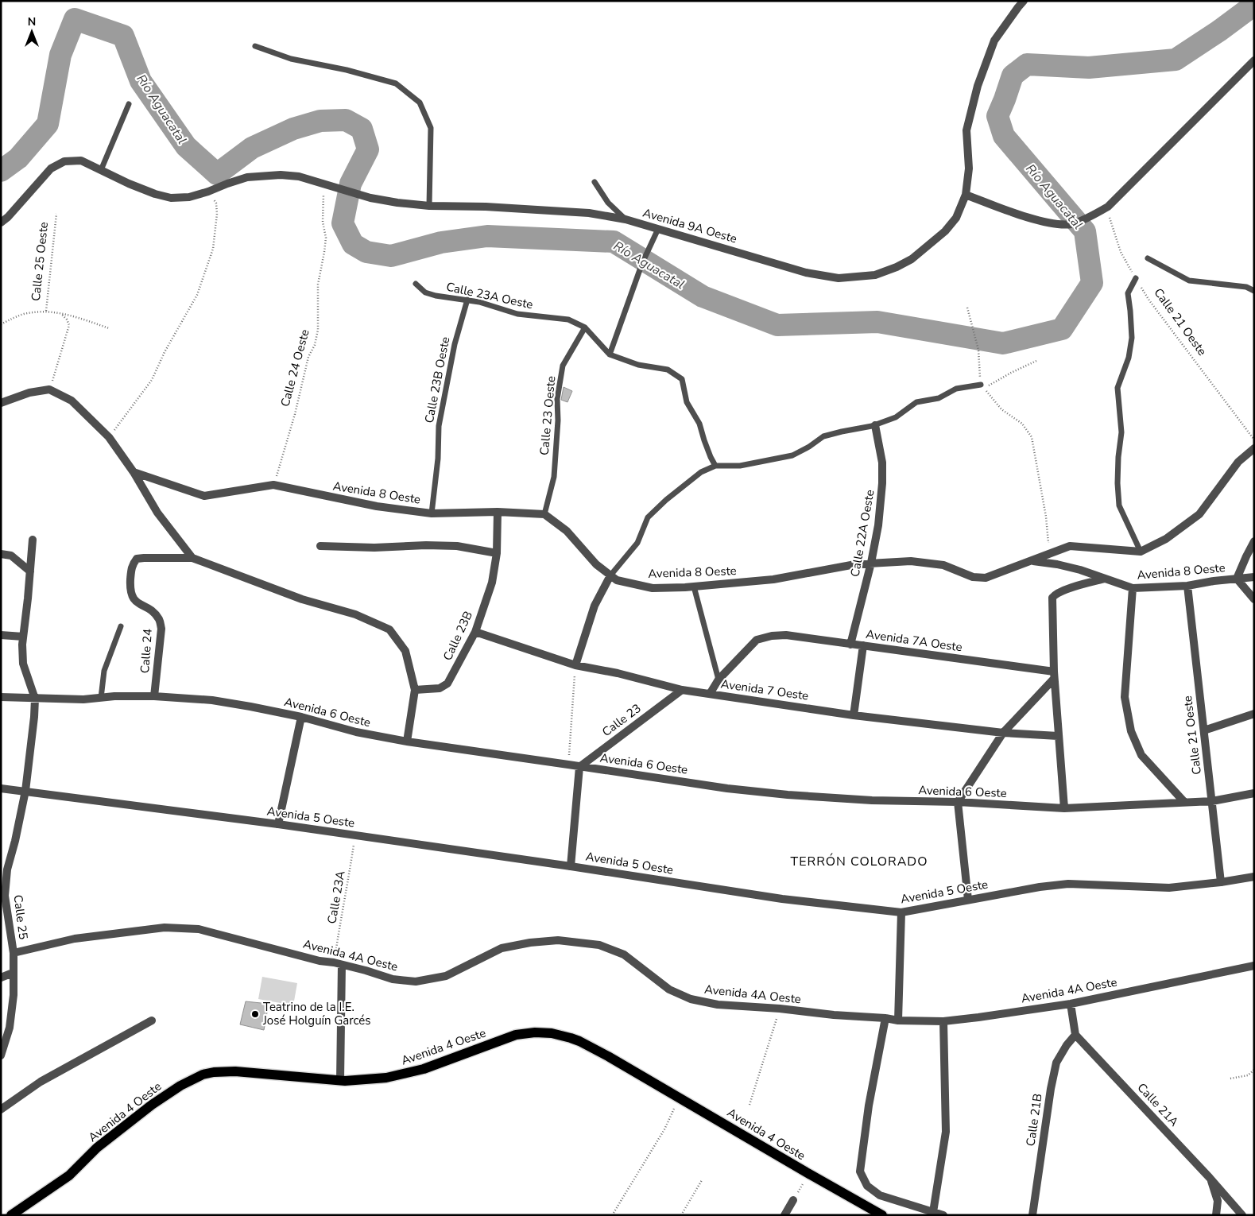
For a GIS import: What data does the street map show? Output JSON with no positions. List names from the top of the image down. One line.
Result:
{"streets":{"main road":["Avenida 4 Oeste"],"street":["Avenida 9A Oeste","Calle 21 Oeste","Avenida 8 Oeste","Calle 22A Oeste","Calle 23B","Avenida 7A Oeste","Calle 24","Avenida 7 Oeste","Avenida 6 Oeste","Calle 23","Avenida 5 Oeste","Calle 25","Avenida 4A Oeste","Calle 21A","Calle 21B"],"lane":["Calle 23A Oeste","Calle 23B Oeste","Calle 23 Oeste"],"path":["Calle 25 Oeste","Calle 24 Oeste","Calle 23A"]},"crossings":[["Avenida 9A Oeste","Calle 24 Oeste"],["Calle 23A Oeste","Calle 23B Oeste"],["Calle 23A Oeste","Calle 23 Oeste"],["Calle 21 Oeste","Avenida 8 Oeste"],["Calle 21 Oeste","Avenida 6 Oeste"],["Calle 21 Oeste","Avenida 5 Oeste"],["Calle 24 Oeste","Avenida 8 Oeste"],["Calle 23B Oeste","Avenida 8 Oeste"],["Calle 23 Oeste","Avenida 8 Oeste"],["Avenida 8 Oeste","Calle 22A Oeste"],["Avenida 8 Oeste","Calle 23B"],["Calle 22A Oeste","Avenida 7A Oeste"],["Calle 23B","Avenida 7 Oeste"],["Calle 24","Avenida 6 Oeste"],["Avenida 7 Oeste","Calle 23"],["Avenida 6 Oeste","Calle 23"],["Avenida 5 Oeste","Calle 23A"],["Avenida 5 Oeste","Calle 25"],["Calle 23A","Avenida 4A Oeste"],["Calle 25","Avenida 4A Oeste"],["Calle 21A","Calle 21B"]],"districts":["TERRÓN COLORADO"],"water":["Río Aguacatal"],"places":["Teatrino de la I.E. José Holguín Garcés"],"north":"top"}
